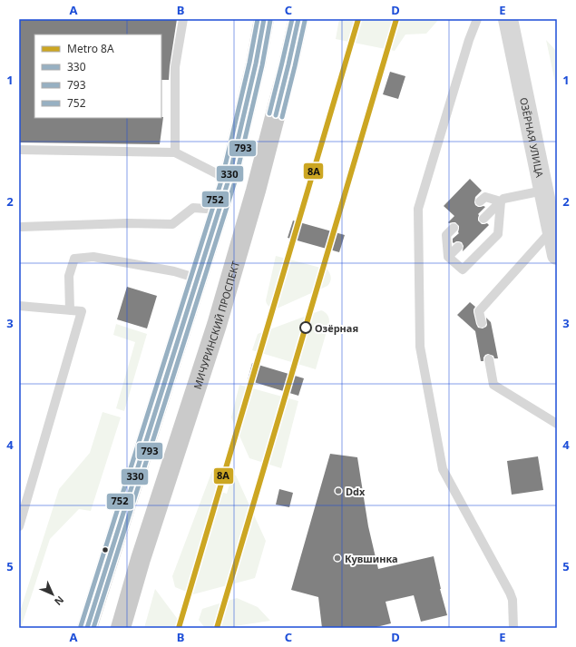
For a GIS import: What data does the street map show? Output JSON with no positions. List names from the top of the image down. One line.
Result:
{"streets":{"main road":["МИЧУРИНСКИЙ ПРОСПЕКТ"],"street":["ОЗЁРНАЯ УЛИЦА"]},"places":["Озёрная","Ddx","Кувшинка"],"lines":["metro line 8А","transit line 330","transit line 752","transit line 793"],"legend":["Metro 8А","330","793","752"],"north":"bottom right","grid":{"columns":["A","B","C","D","E"],"rows":["1","2","3","4","5"]}}
